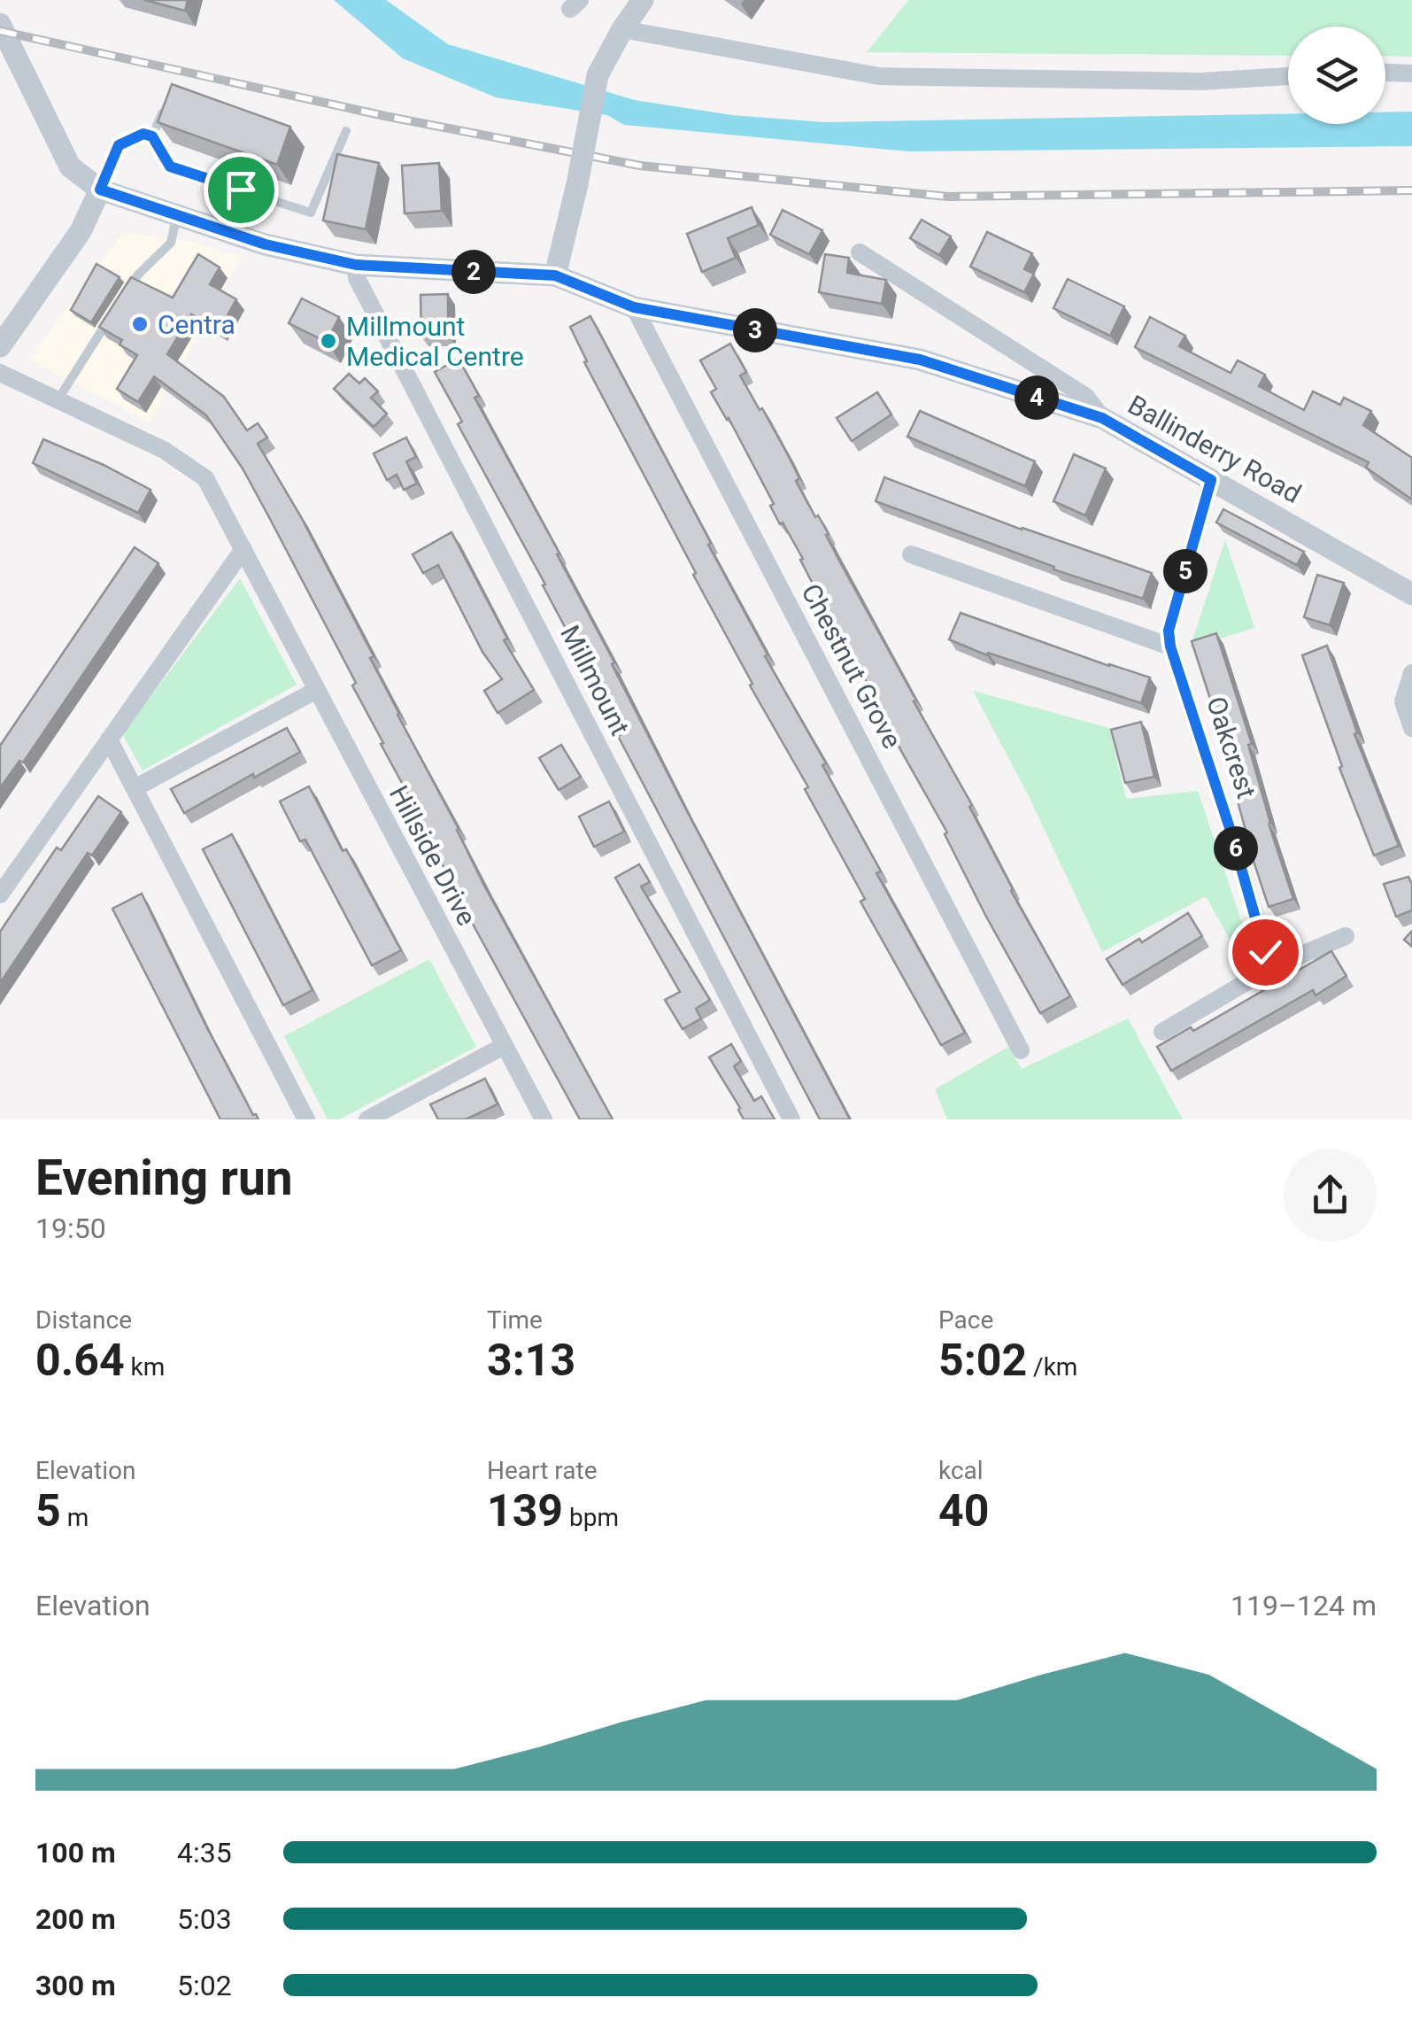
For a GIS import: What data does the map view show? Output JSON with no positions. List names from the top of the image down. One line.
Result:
{"streets":{"street":["Ballinderry Road","Chestnut Grove","Millmount","Oakcrest","Hillside Drive"]},"crossings":[["Ballinderry Road","Chestnut Grove"],["Ballinderry Road","Millmount"],["Ballinderry Road","Oakcrest"]],"places":["Centra","Millmount Medical Centre"],"page":{"pins":["2","3","4","5","6"],"heading":["Evening run","19:50"],"stats":[["Distance","0.64 km"],["Time","3:13"],["Pace","5:02 /km"],["Elevation","5 m"],["Heart rate","139 bpm"],["kcal","40"]],"chart":["Elevation","119–124 m"],"list":[{"name":"100 m","note":"4:35"},{"name":"200 m","note":"5:03"},{"name":"300 m","note":"5:02"}]}}
